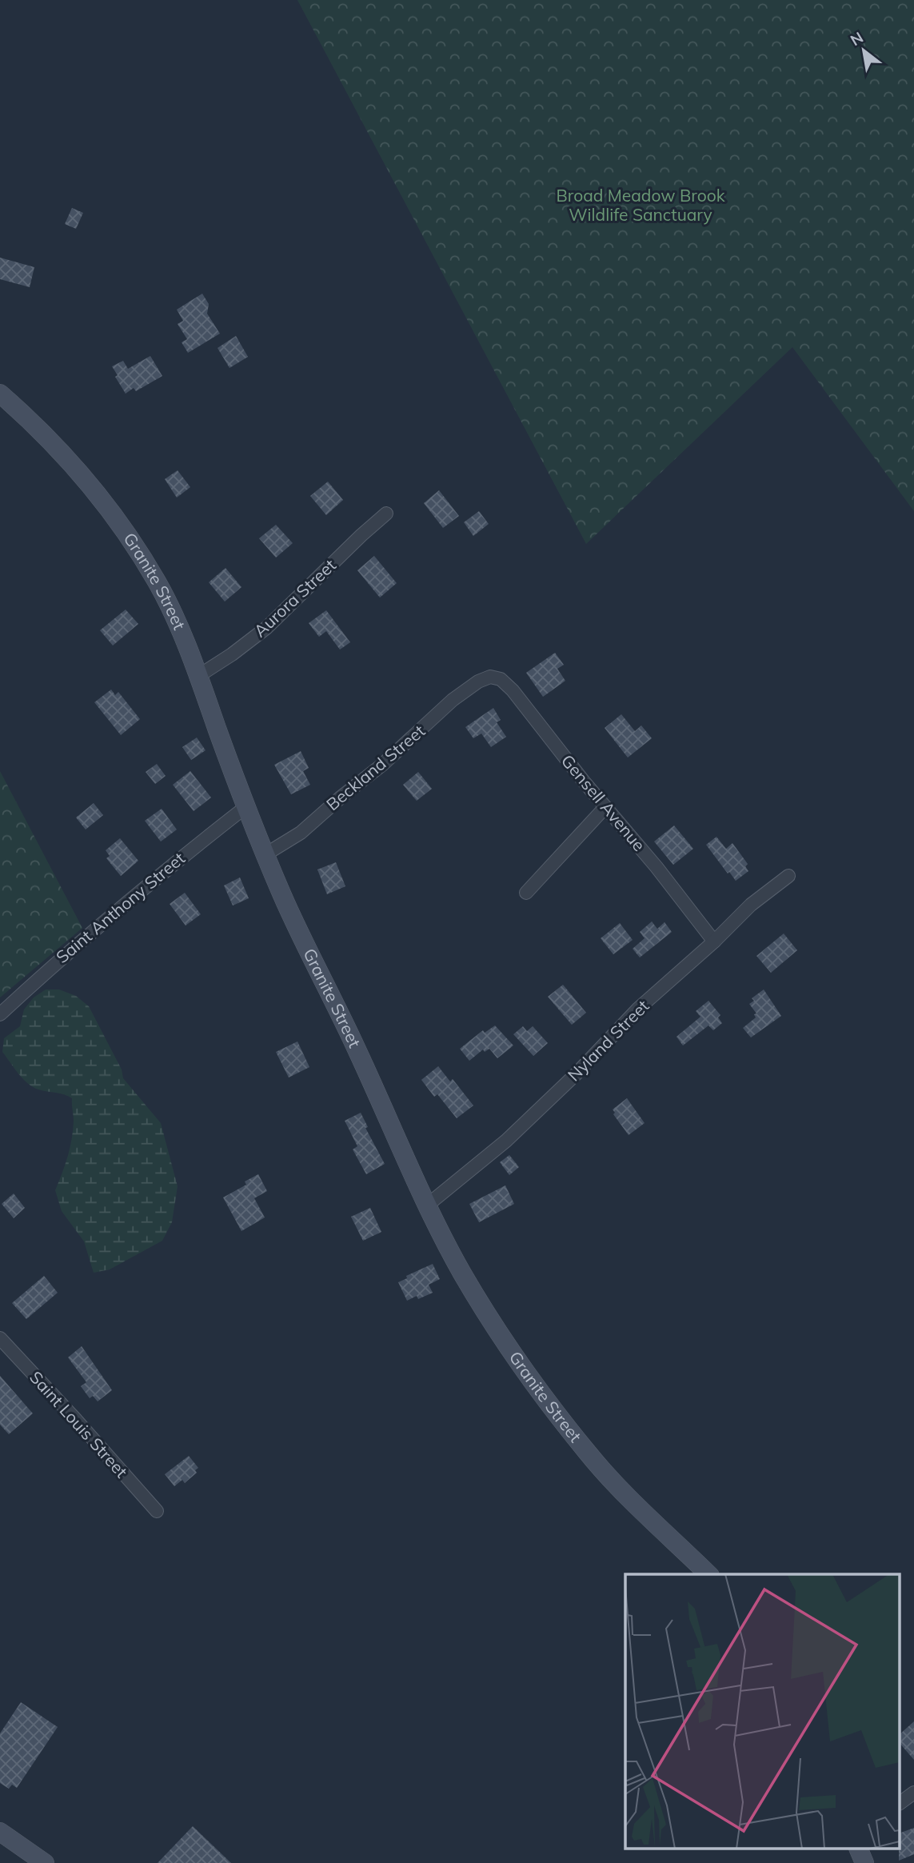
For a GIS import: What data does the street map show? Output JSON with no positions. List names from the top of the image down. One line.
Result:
{"streets":{"street":["Granite Street","Aurora Street","Beckland Street","Gensell Avenue","Saint Anthony Street","Nyland Street","Saint Louis Street"]},"crossings":[["Granite Street","Aurora Street"],["Granite Street","Beckland Street"],["Granite Street","Saint Anthony Street"],["Granite Street","Nyland Street"],["Beckland Street","Gensell Avenue"],["Gensell Avenue","Nyland Street"]],"parks":["Broad Meadow Brook Wildlife Sanctuary"],"north":"top left"}
